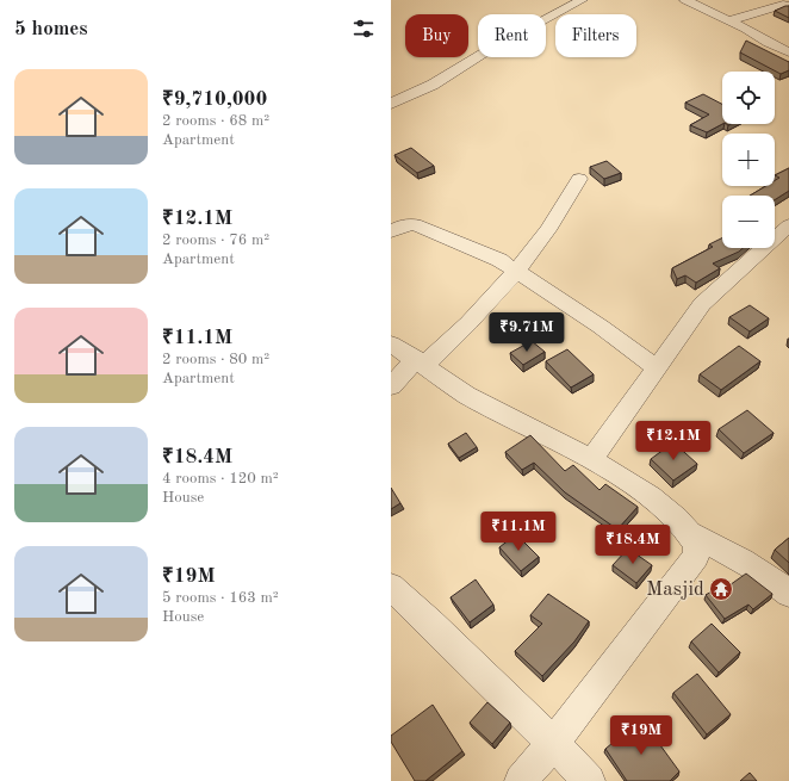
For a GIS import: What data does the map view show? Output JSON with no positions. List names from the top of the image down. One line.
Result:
{"places":{"temple":["Masjid"]},"page":{"heading":"5 homes","chip":["Buy","Rent","Filters"],"list":[{"name":"₹9,710,000","note":"2 rooms · 68 m² · Apartment"},{"name":"₹12.1M","note":"2 rooms · 76 m² · Apartment"},{"name":"₹11.1M","note":"2 rooms · 80 m² · Apartment"},{"name":"₹18.4M","note":"4 rooms · 120 m² · House"},{"name":"₹19M","note":"5 rooms · 163 m² · House"}],"map_buttons":["+","−"],"price":["₹9.71M","₹12.1M","₹11.1M","₹18.4M","₹19M"]}}
